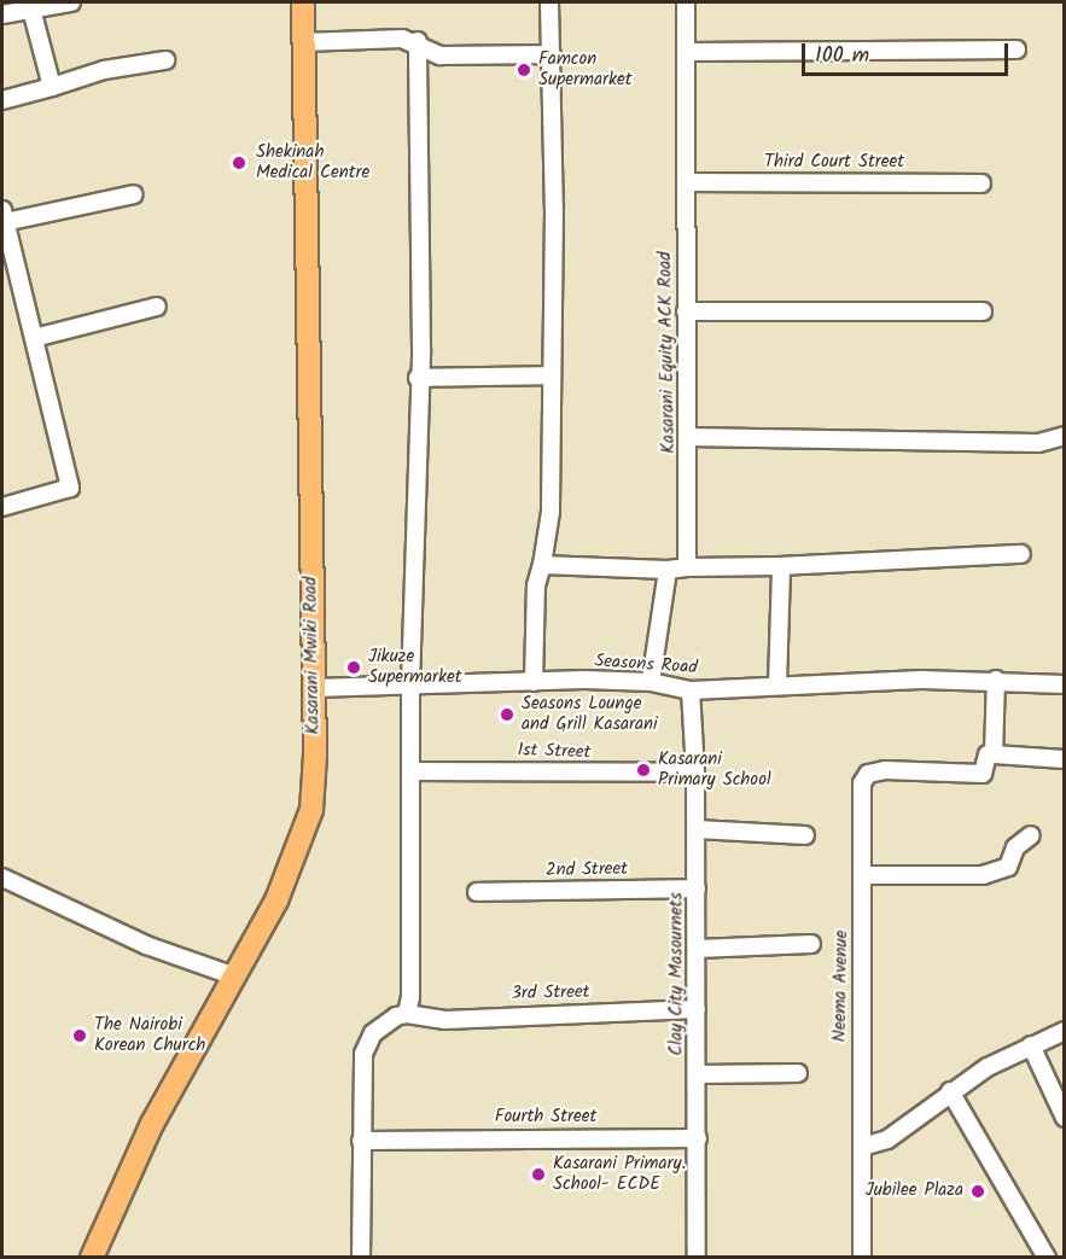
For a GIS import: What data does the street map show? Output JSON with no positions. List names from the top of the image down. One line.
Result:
{"streets":{"main road":["Kasarani Mwiki Road"],"street":["Third Court Street","Kasarani Equity ACK Road","Seasons Road","1st Street","2nd Street","Clay City Masournets","Neema Avenue","3rd Street","Fourth Street"]},"crossings":[["Third Court Street","Kasarani Equity ACK Road"],["Kasarani Mwiki Road","Seasons Road"],["Seasons Road","Clay City Masournets"],["1st Street","Clay City Masournets"],["2nd Street","Clay City Masournets"],["Clay City Masournets","3rd Street"],["Clay City Masournets","Fourth Street"]],"places":["Famcon Supermarket","Shekinah Medical Centre","Jikuze Supermarket","Seasons Lounge and Grill Kasarani","Kasarani Primary School","The Nairobi Korean Church","Kasarani Primary. School- ECDE","Jubilee Plaza"],"scale_bar":"100 m"}
